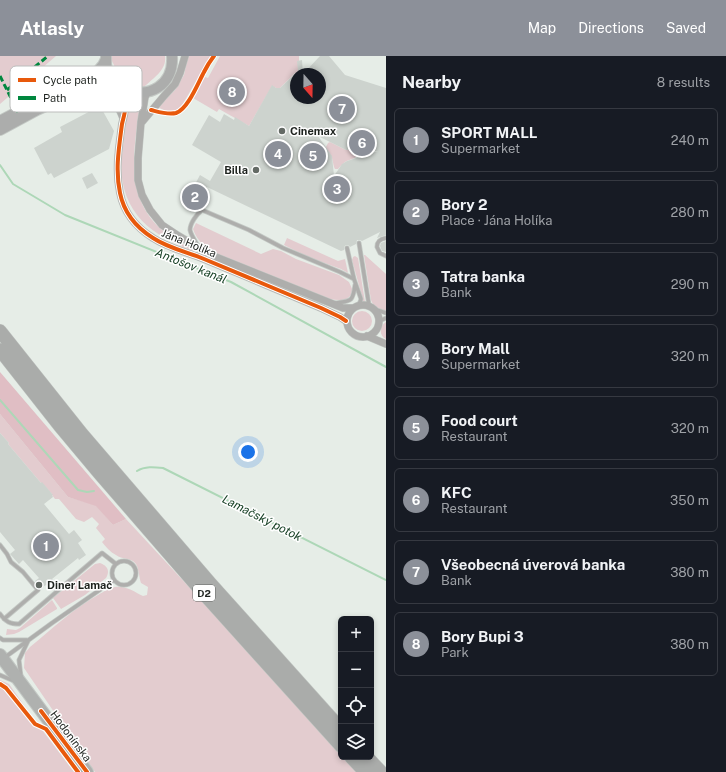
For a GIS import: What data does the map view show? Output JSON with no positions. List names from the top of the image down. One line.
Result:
{"streets":{"highway":["D2"],"main road":["Hodonínska"],"street":["Jána Holíka"]},"water":["Antošov kanál","Lamačský potok"],"places":["Cinemax","Billa","Diner Lamač"],"legend":["Cycle path","Path"],"north":"bottom","page":{"header":"Atlasly","nav":["Map","Directions","Saved"],"heading":["Nearby","8 results"],"pins":["8","7","6","4","5","3","2","1"],"list":[{"mark":"1","name":"SPORT MALL","note":"Supermarket","value":"240 m"},{"mark":"2","name":"Bory 2","note":"Place · Jána Holíka","value":"280 m"},{"mark":"3","name":"Tatra banka","note":"Bank","value":"290 m"},{"mark":"4","name":"Bory Mall","note":"Supermarket","value":"320 m"},{"mark":"5","name":"Food court","note":"Restaurant","value":"320 m"},{"mark":"6","name":"KFC","note":"Restaurant","value":"350 m"},{"mark":"7","name":"Všeobecná úverová banka","note":"Bank","value":"380 m"},{"mark":"8","name":"Bory Bupi 3","note":"Park","value":"380 m"}],"map_buttons":["+","−"]}}
